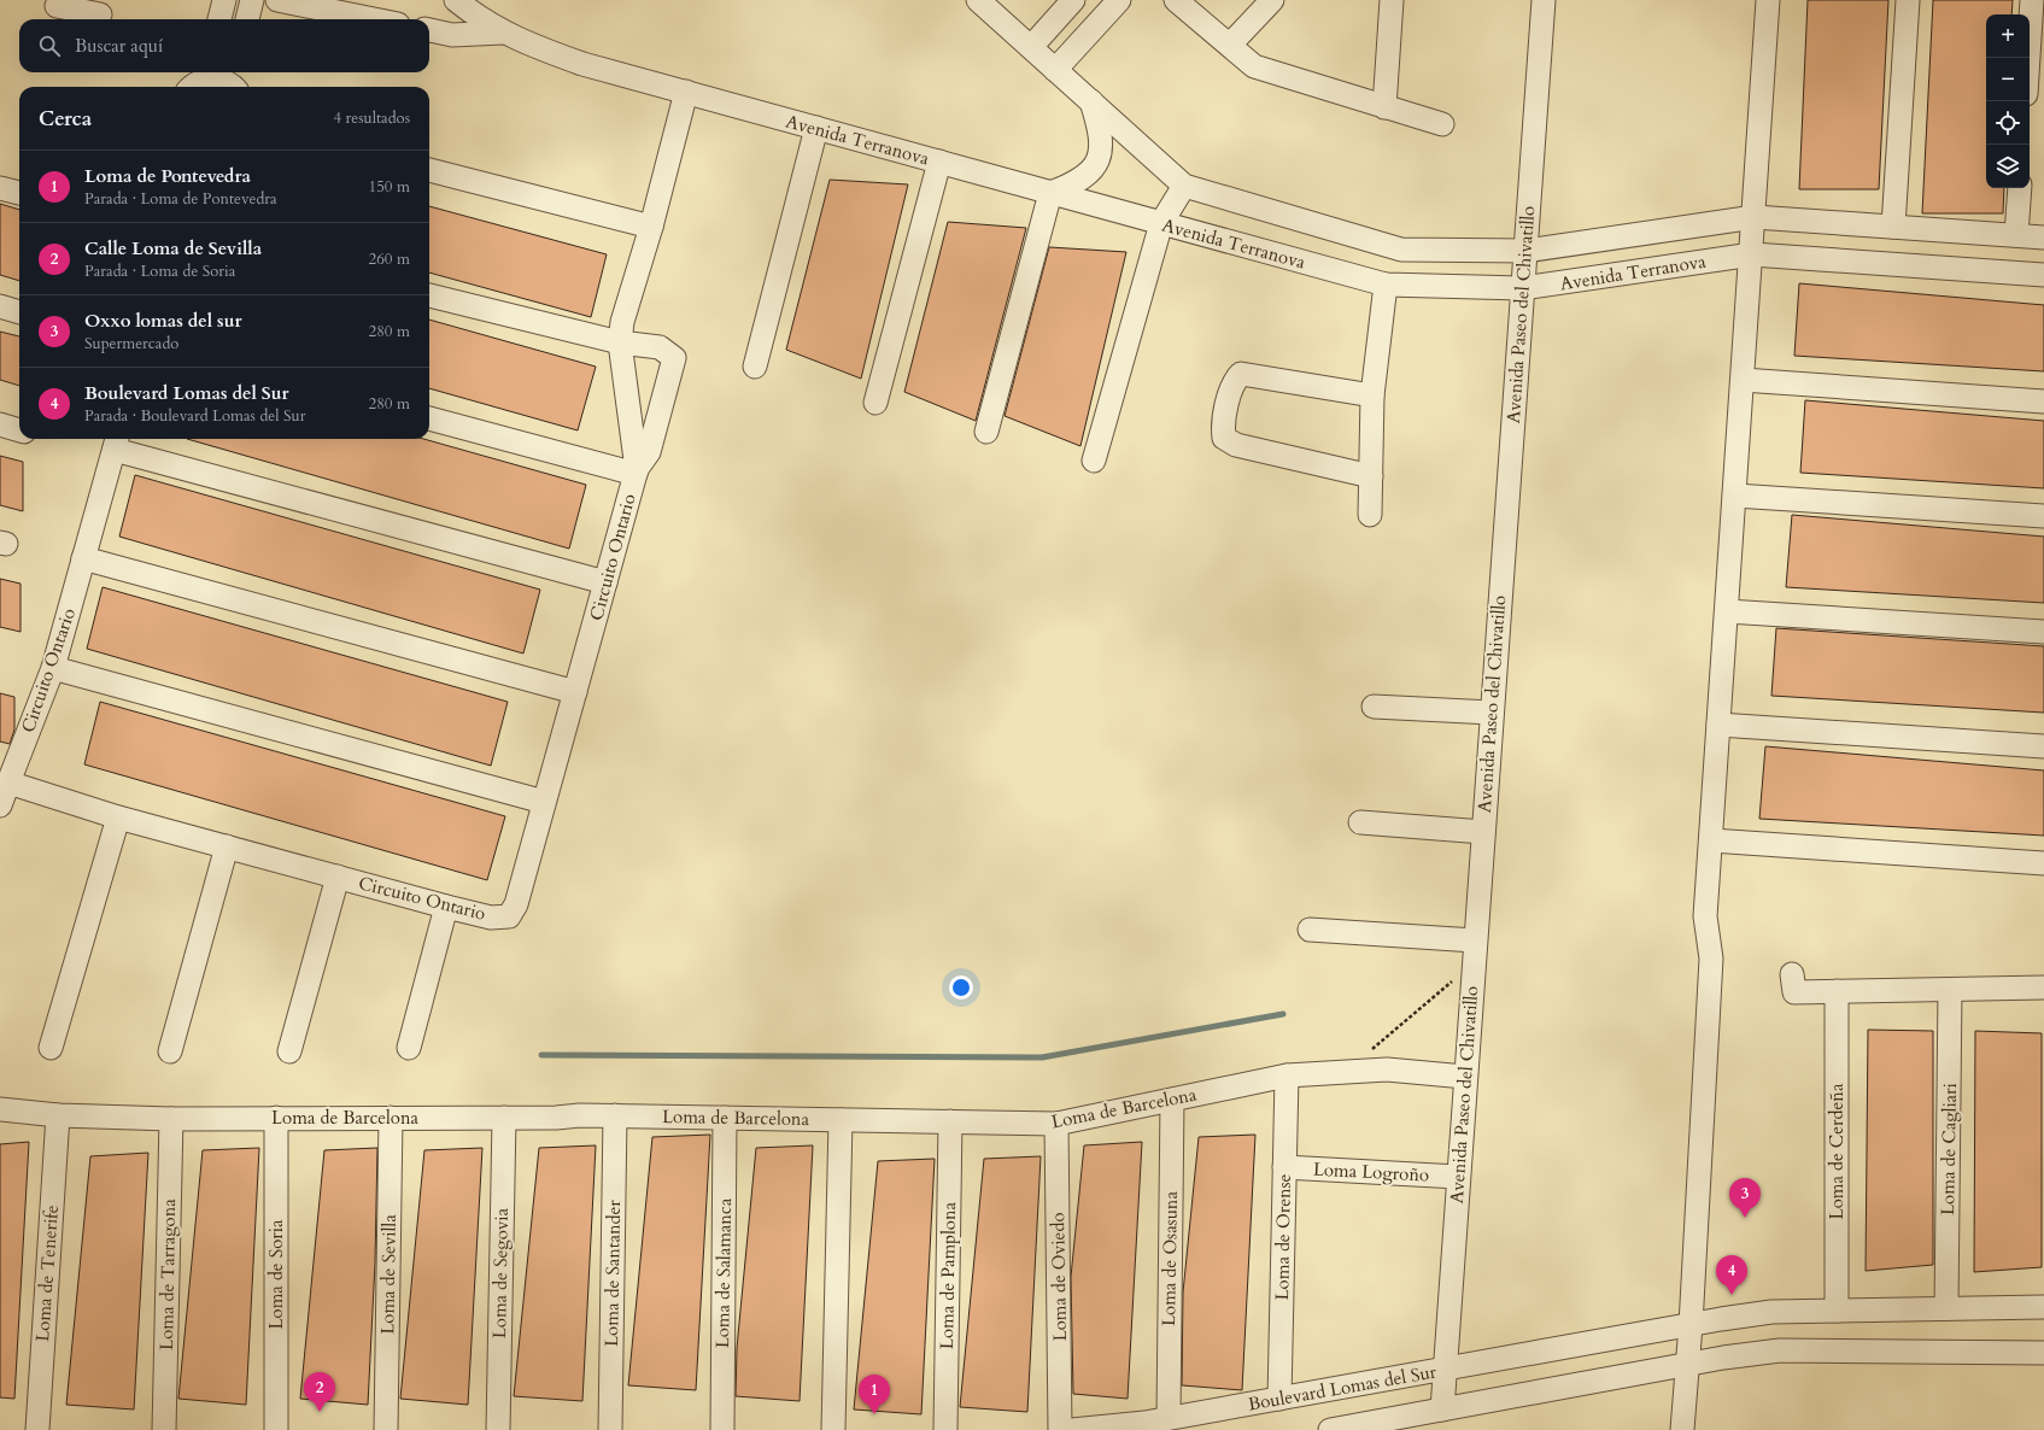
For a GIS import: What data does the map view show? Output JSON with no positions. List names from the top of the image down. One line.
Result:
{"streets":{"street":["Avenida Terranova","Avenida Paseo del Chivatillo","Circuito Ontario","Loma de Barcelona","Loma de Cagliari","Loma de Cerdeña","Loma Logroño","Loma de Orense","Loma de Osasuna","Loma de Tenerife","Loma de Segovia","Loma de Santander","Loma de Salamanca","Loma de Tarragona","Loma de Soria","Loma de Sevilla","Loma de Pamplona","Loma de Oviedo","Boulevard Lomas del Sur"]},"crossings":[["Avenida Terranova","Avenida Paseo del Chivatillo"],["Avenida Terranova","Circuito Ontario"],["Avenida Paseo del Chivatillo","Loma de Barcelona"],["Avenida Paseo del Chivatillo","Loma Logroño"],["Avenida Paseo del Chivatillo","Boulevard Lomas del Sur"],["Loma de Barcelona","Loma de Orense"],["Loma de Barcelona","Loma de Osasuna"],["Loma de Barcelona","Loma de Tenerife"],["Loma de Barcelona","Loma de Segovia"],["Loma de Barcelona","Loma de Santander"],["Loma de Barcelona","Loma de Salamanca"],["Loma de Barcelona","Loma de Tarragona"],["Loma de Barcelona","Loma de Soria"],["Loma de Barcelona","Loma de Sevilla"],["Loma de Barcelona","Loma de Pamplona"],["Loma de Barcelona","Loma de Oviedo"],["Loma de Cagliari","Boulevard Lomas del Sur"],["Loma de Cerdeña","Boulevard Lomas del Sur"],["Loma Logroño","Loma de Orense"],["Loma de Orense","Boulevard Lomas del Sur"],["Loma de Osasuna","Boulevard Lomas del Sur"]],"page":{"map_buttons":["+","−"],"search":"Buscar aquí","heading":["Cerca","4 resultados"],"list":[{"mark":"1","name":"Loma de Pontevedra","note":"Parada · Loma de Pontevedra","value":"150 m"},{"mark":"2","name":"Calle Loma de Sevilla","note":"Parada · Loma de Soria","value":"260 m"},{"mark":"3","name":"Oxxo lomas del sur","note":"Supermercado","value":"280 m"},{"mark":"4","name":"Boulevard Lomas del Sur","note":"Parada · Boulevard Lomas del Sur","value":"280 m"}],"pins":["3","4","2","1"]}}
